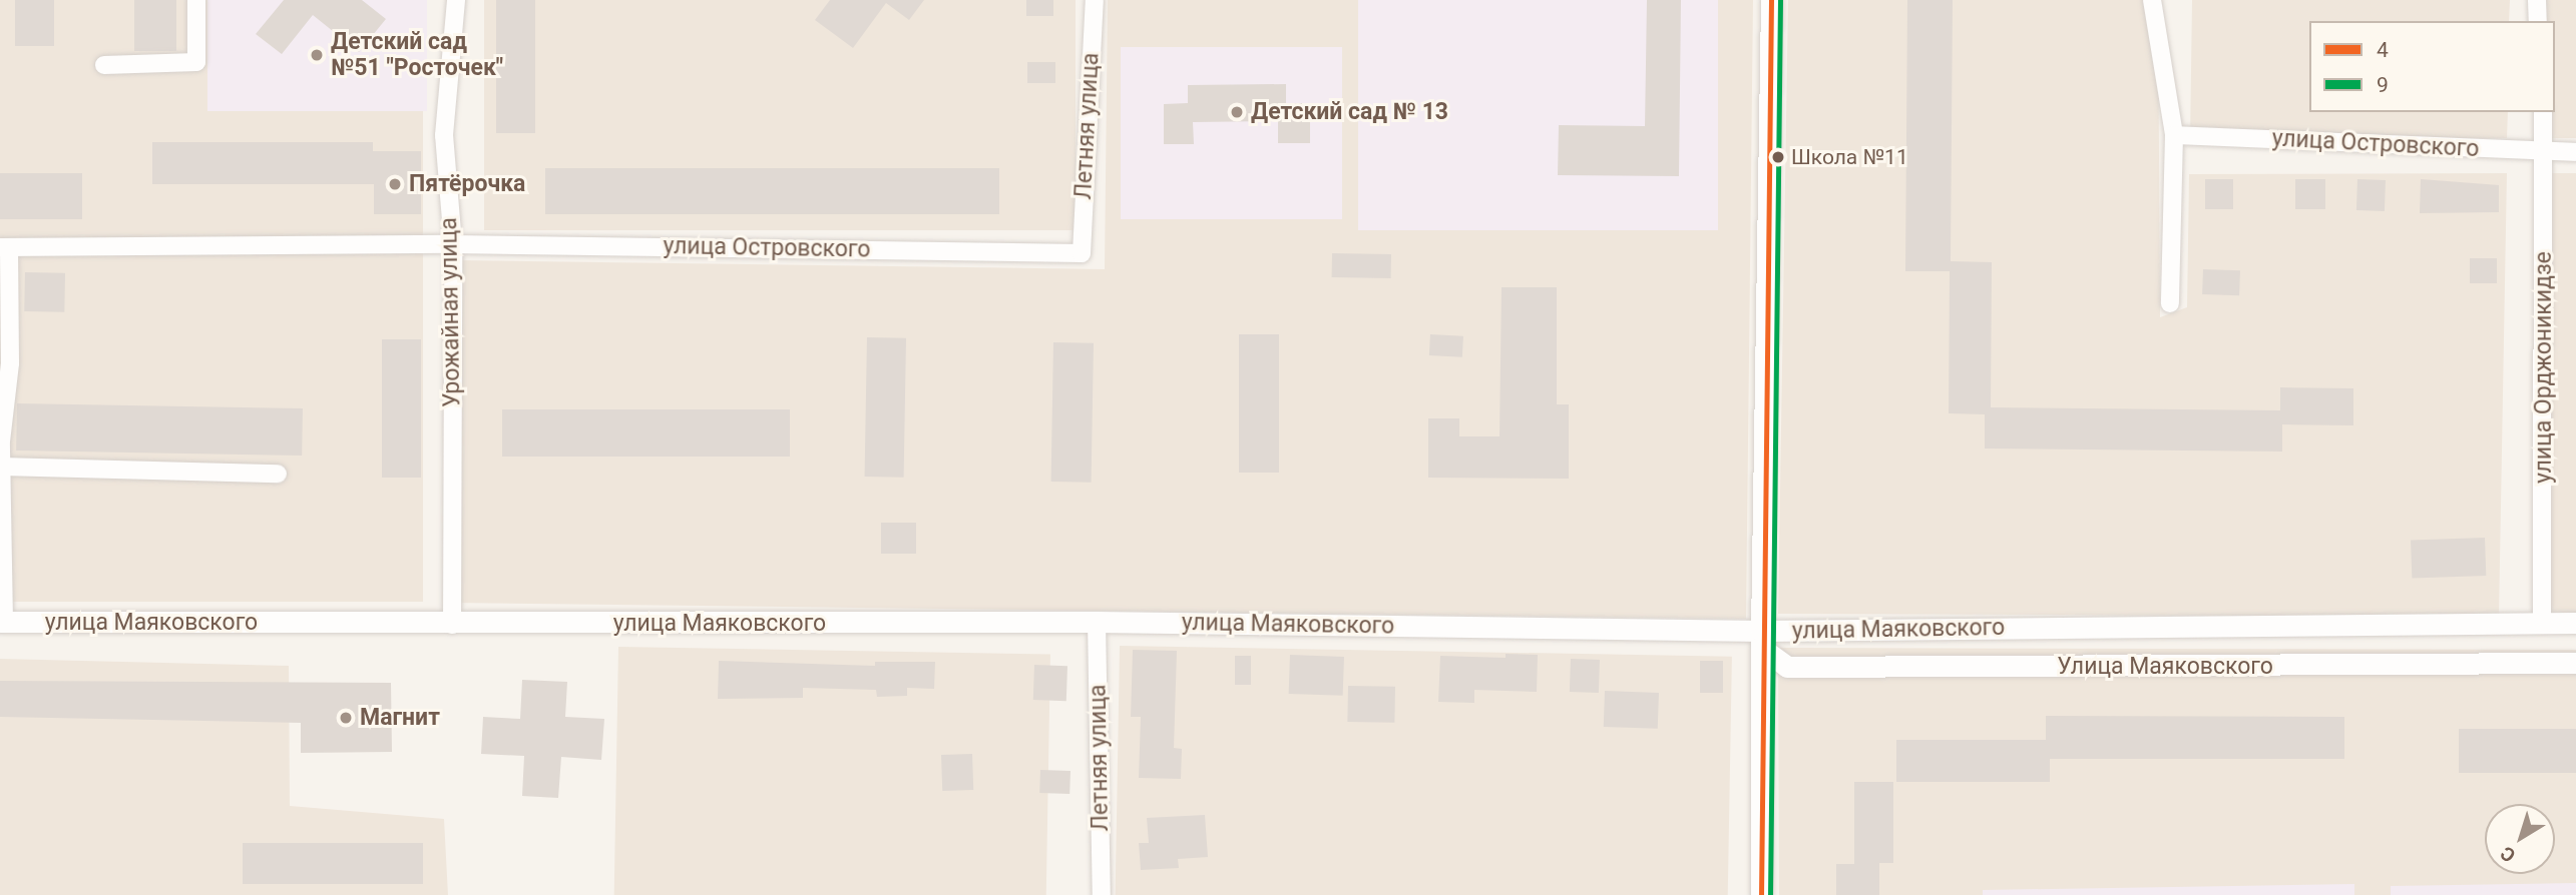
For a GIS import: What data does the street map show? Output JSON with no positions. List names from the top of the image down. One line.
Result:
{"streets":{"street":["Летняя улица","улица Островского","Урожайная улица","улица Орджоникидзе","улица Маяковского","Улица Маяковского"]},"crossings":[["Летняя улица","улица Островского"],["Летняя улица","улица Маяковского"],["улица Островского","Урожайная улица"],["улица Островского","улица Орджоникидзе"],["Урожайная улица","улица Маяковского"],["улица Орджоникидзе","улица Маяковского"],["улица Маяковского","Улица Маяковского"]],"places":["Детский сад №51 \"Росточек\"","Детский сад № 13","Школа №11","Пятёрочка","Магнит"],"lines":["transit line 4","transit line 9"],"legend":["4","9"],"north":"bottom left"}
